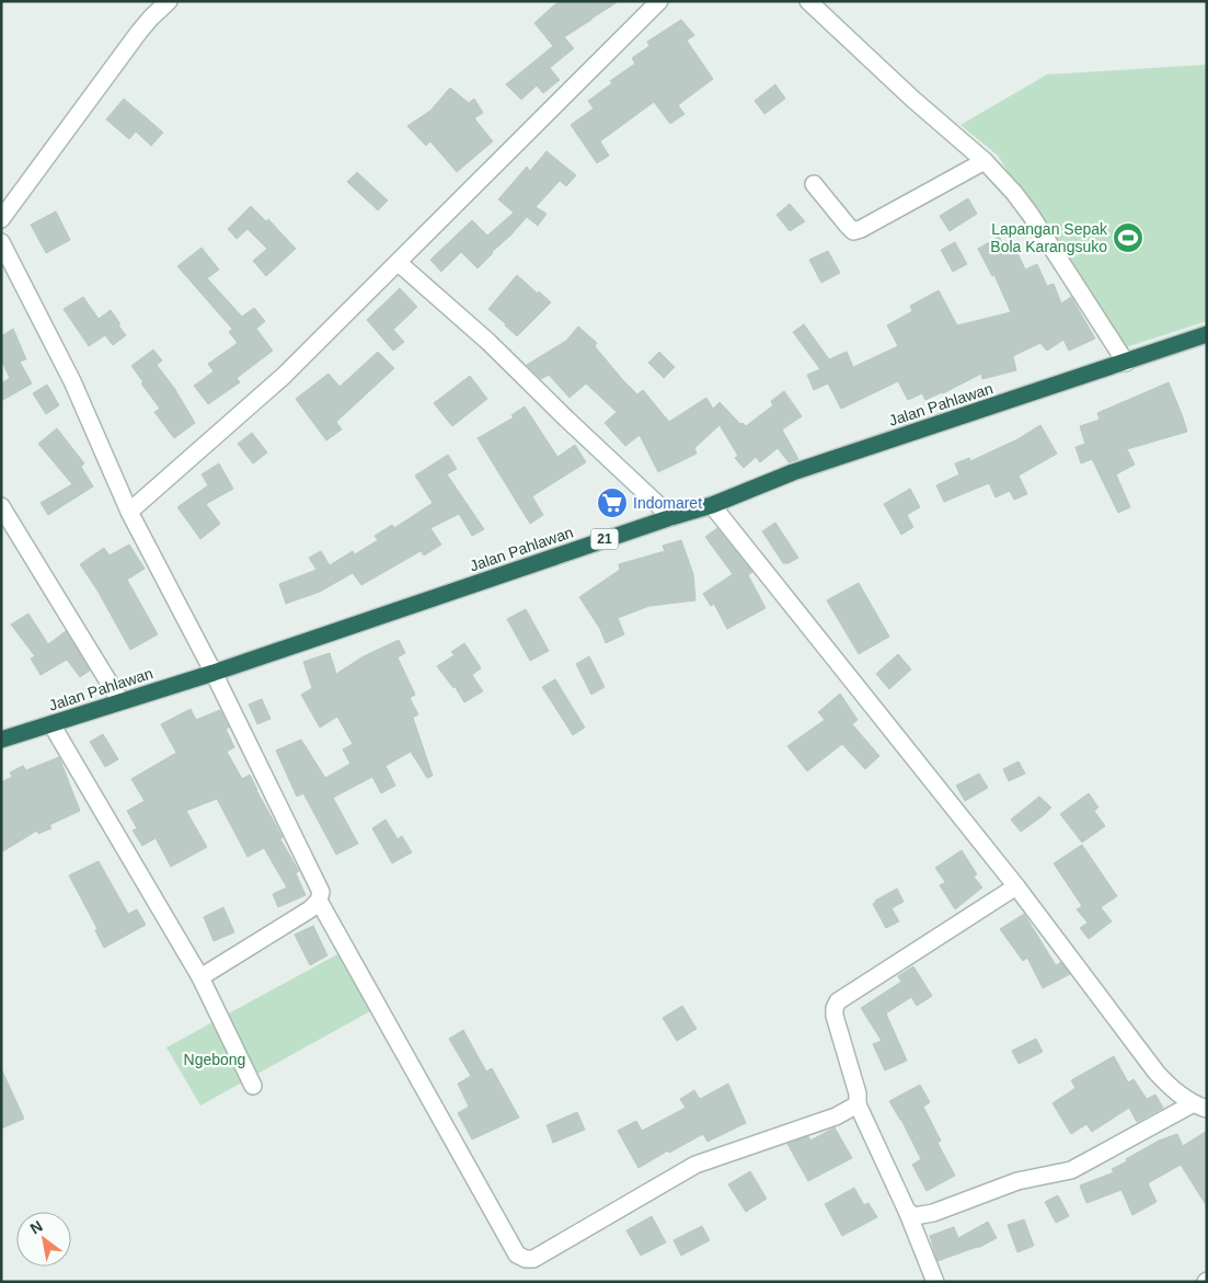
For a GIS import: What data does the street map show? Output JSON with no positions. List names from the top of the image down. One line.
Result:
{"streets":{"highway":["Jalan Pahlawan","21"]},"parks":["Ngebong"],"places":{"sports":["Lapangan Sepak Bola Karangsuko"],"supermarket":["Indomaret"]},"north":"top left"}
